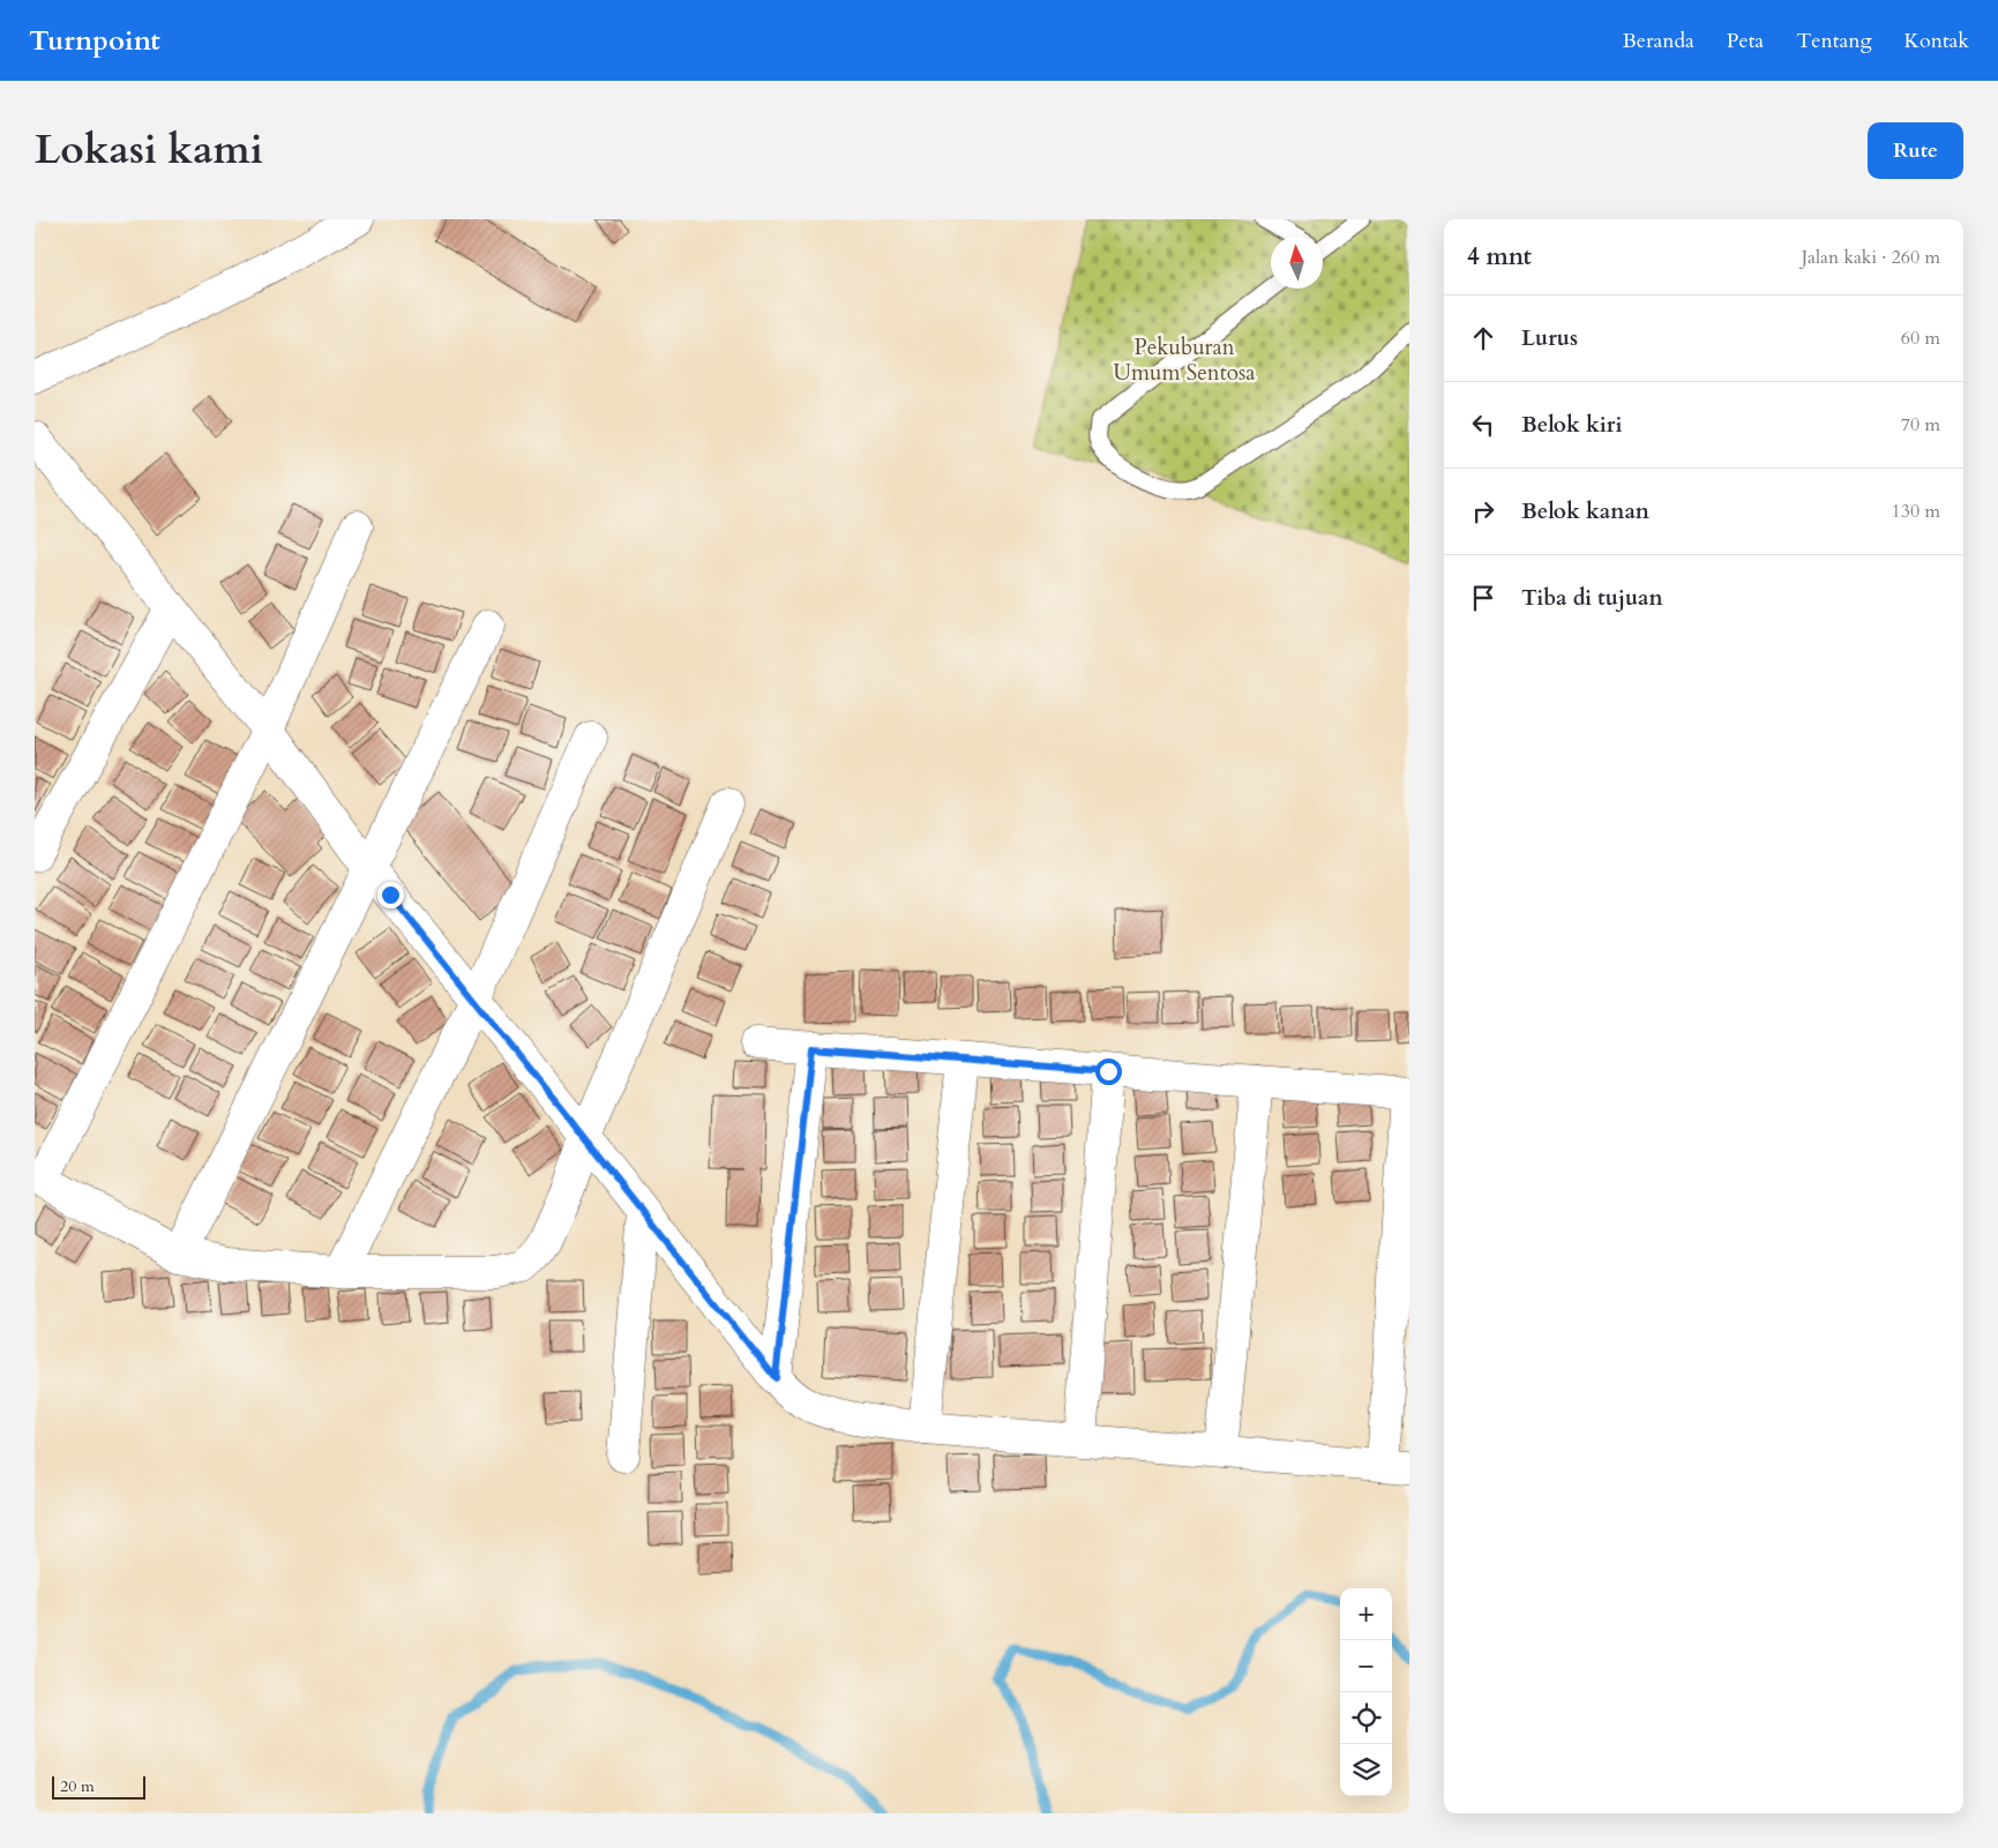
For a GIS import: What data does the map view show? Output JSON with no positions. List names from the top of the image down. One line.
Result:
{"parks":["Pekuburan Umum Sentosa"],"scale_bar":"20 m","north":"top","page":{"header":"Turnpoint","nav":["Beranda","Peta","Tentang","Kontak"],"title":"Lokasi kami","buttons":"Rute","heading":["4 mnt","Jalan kaki · 260 m"],"list":[["Lurus","60 m"],["Belok kiri","70 m"],["Belok kanan","130 m"],"Tiba di tujuan"],"map_buttons":["+","−"],"scale":"20 m"}}
